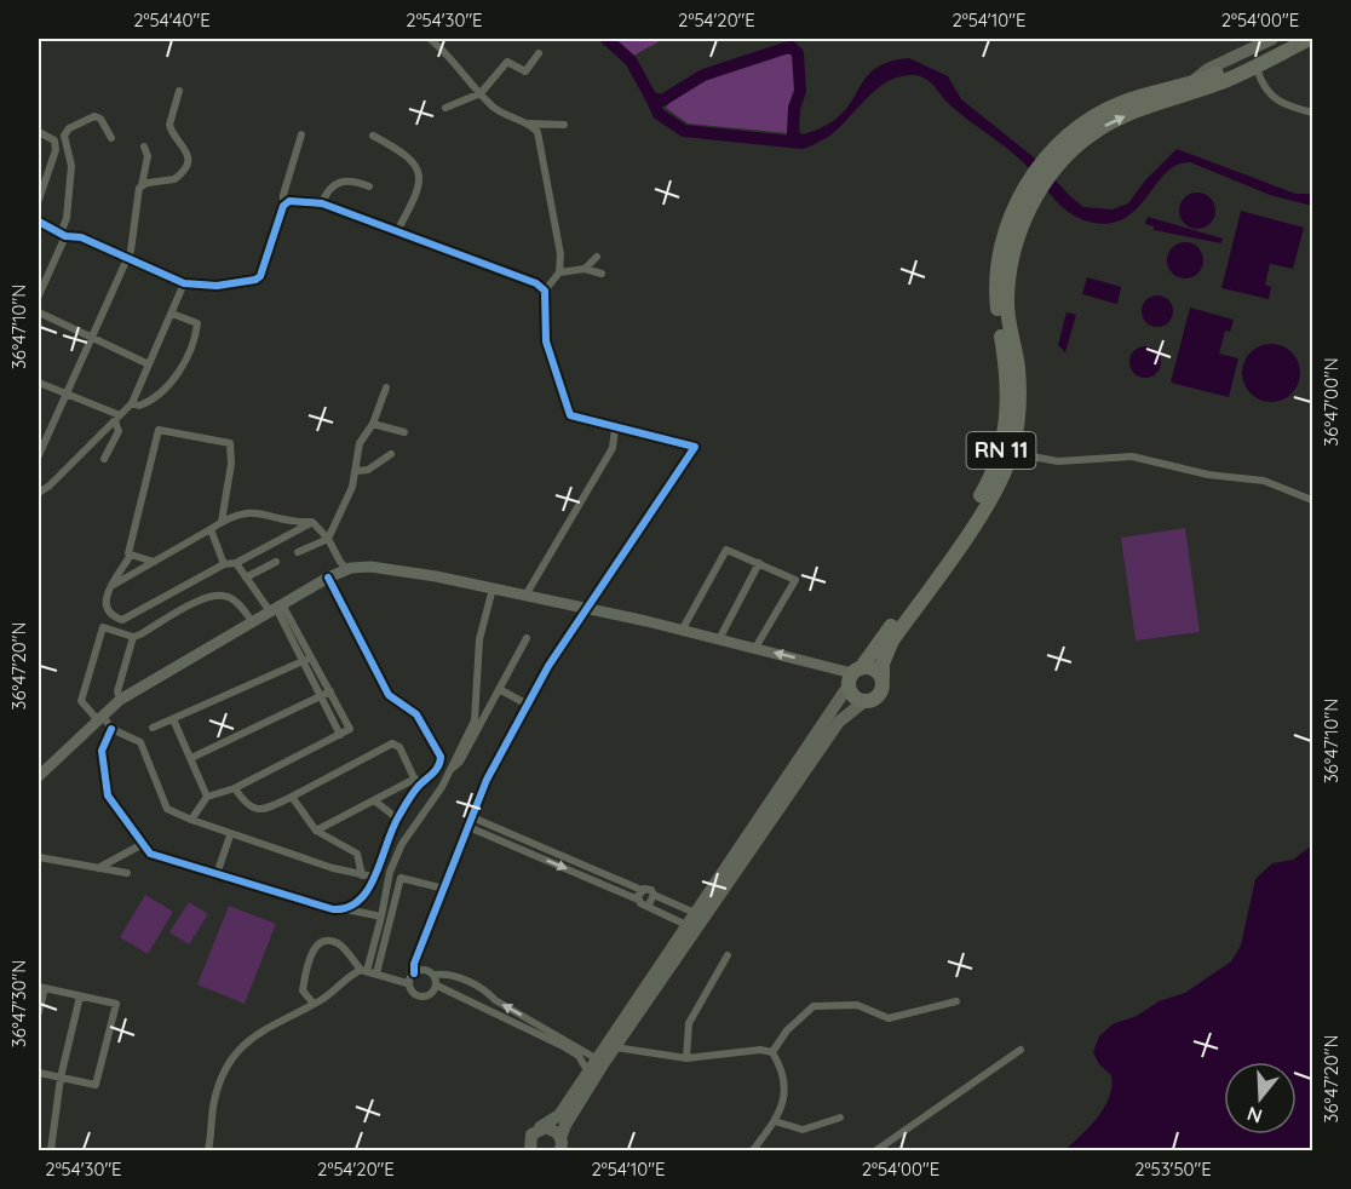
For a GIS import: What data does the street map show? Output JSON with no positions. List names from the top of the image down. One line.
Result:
{"streets":{"highway":["RN 11"]},"north":"bottom","coordinates":["2°54'40\"E","2°54'30\"E","2°54'20\"E","2°54'10\"E","2°54'00\"E","36°47'10\"N","36°47'00\"N","36°47'20\"N","36°47'30\"N","2°53'50\"E"]}
